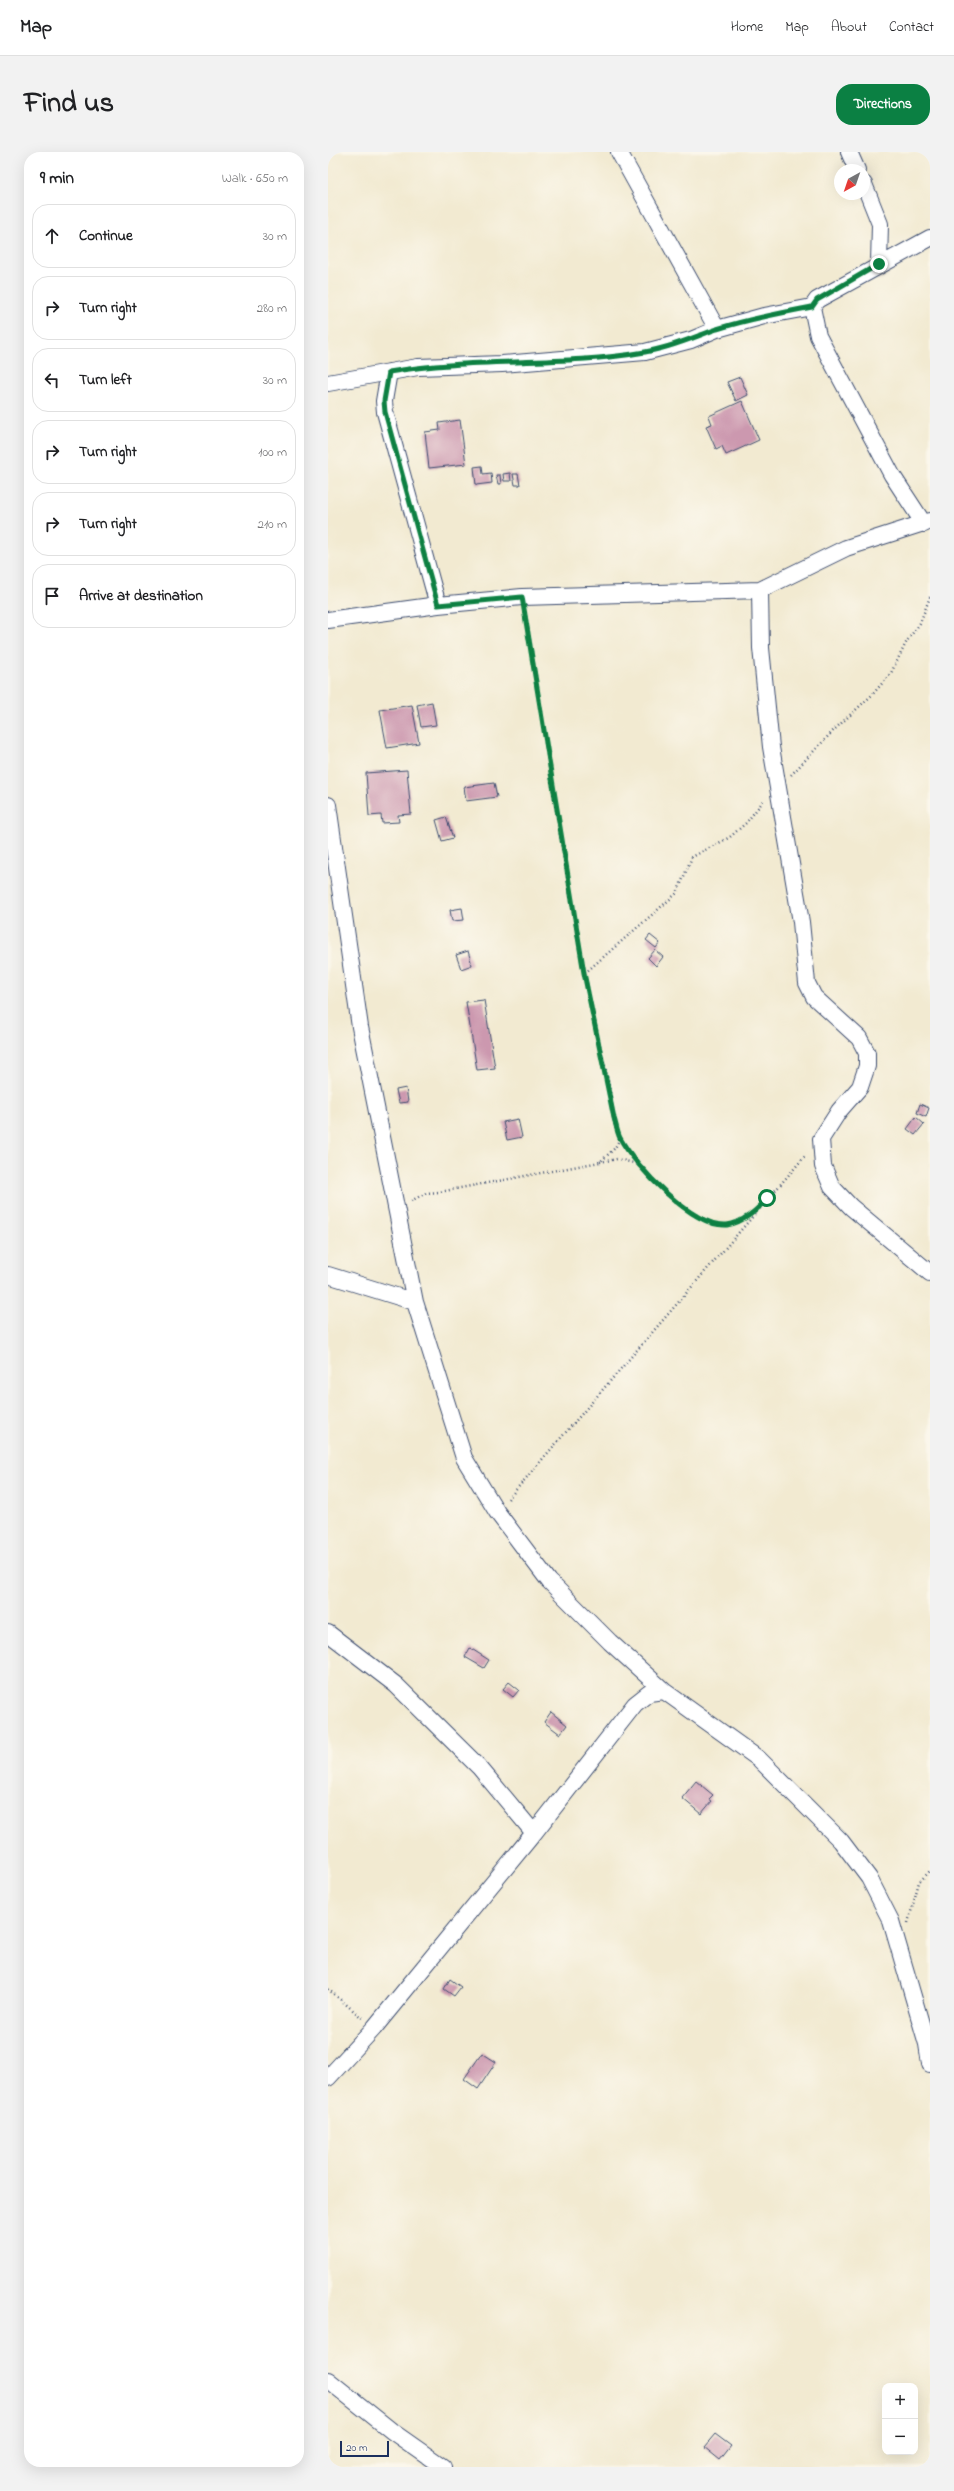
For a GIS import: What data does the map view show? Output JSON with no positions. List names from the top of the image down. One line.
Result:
{"scale_bar":"20 m","north":"bottom left","page":{"header":"Map","nav":["Home","Map","About","Contact"],"title":"Find us","buttons":"Directions","heading":["9 min","Walk · 650 m"],"list":[["Continue","30 m"],["Turn right","280 m"],["Turn left","30 m"],["Turn right","100 m"],["Turn right","210 m"],"Arrive at destination"],"map_buttons":["+","−"],"scale":"20 m"}}
